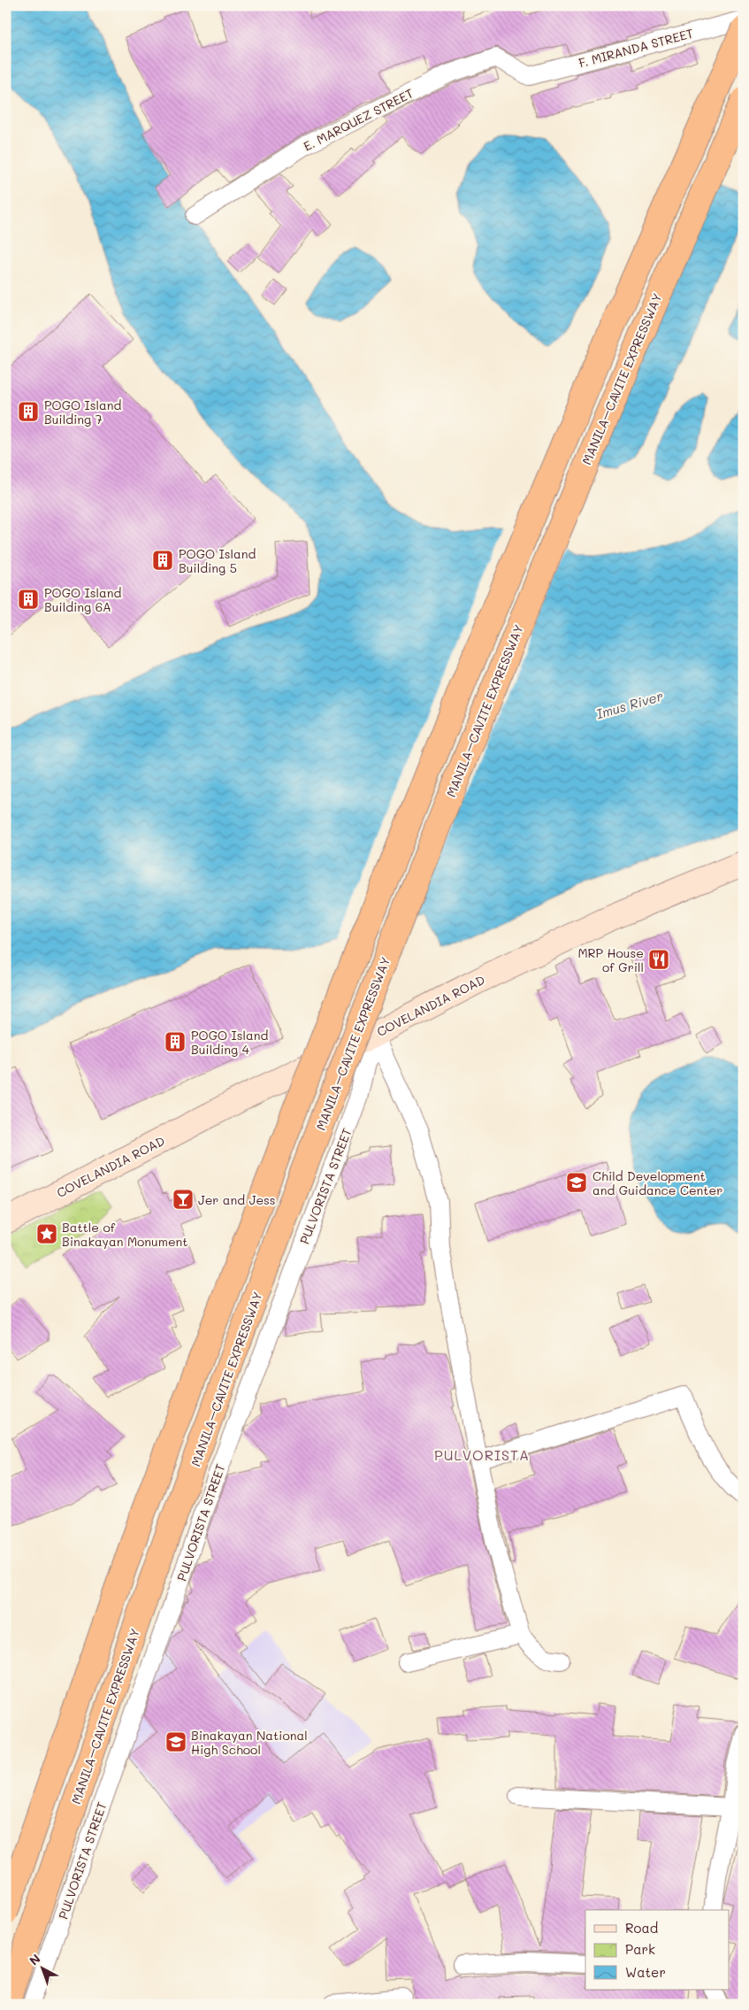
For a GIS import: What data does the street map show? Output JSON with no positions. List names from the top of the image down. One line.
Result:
{"streets":{"highway":["MANILA–CAVITE EXPRESSWAY"],"main road":["COVELANDIA ROAD"],"street":["F. MIRANDA STREET","E. MARQUEZ STREET","PULVORISTA STREET"]},"crossings":[["F. MIRANDA STREET","E. MARQUEZ STREET"],["COVELANDIA ROAD","PULVORISTA STREET"]],"districts":["PULVORISTA"],"water":["Imus River"],"places":{"building":["POGO Island Building 7","POGO Island Building 5","POGO Island Building 6A","POGO Island Building 4"],"restaurant":["MRP House of Grill"],"school or university":["Child Development and Guidance Center","Binakayan National High School"],"bar":["Jer and Jess"],"place":["Battle of Binakayan Monument"]},"legend":["Road","Park","Water"],"north":"top left"}
